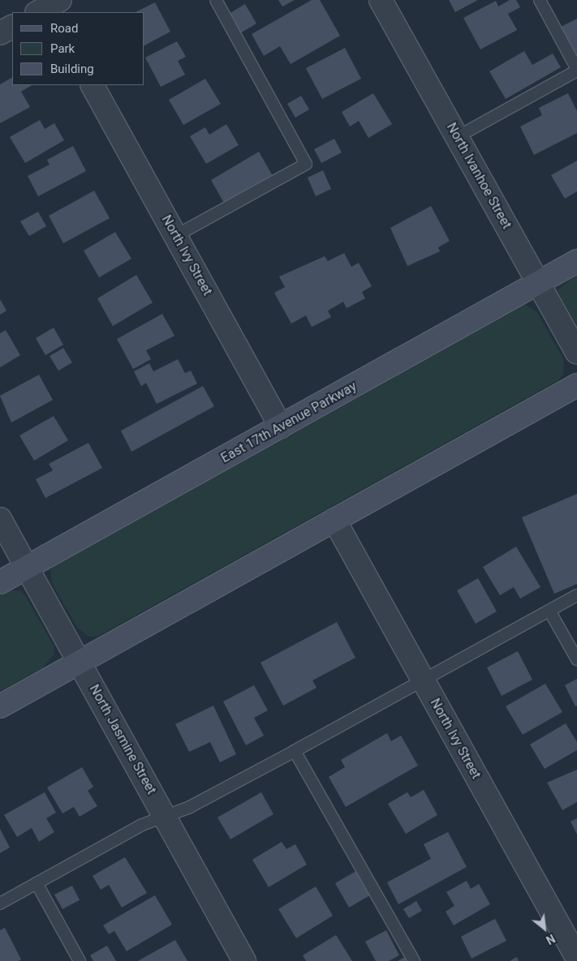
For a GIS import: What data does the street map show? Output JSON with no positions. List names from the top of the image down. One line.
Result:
{"streets":{"main road":["East 17th Avenue Parkway"],"street":["North Ivanhoe Street","North Ivy Street","North Jasmine Street"]},"crossings":[["North Ivanhoe Street","East 17th Avenue Parkway"],["North Ivy Street","East 17th Avenue Parkway"],["East 17th Avenue Parkway","North Jasmine Street"]],"legend":["Road","Park","Building"],"north":"bottom right"}
